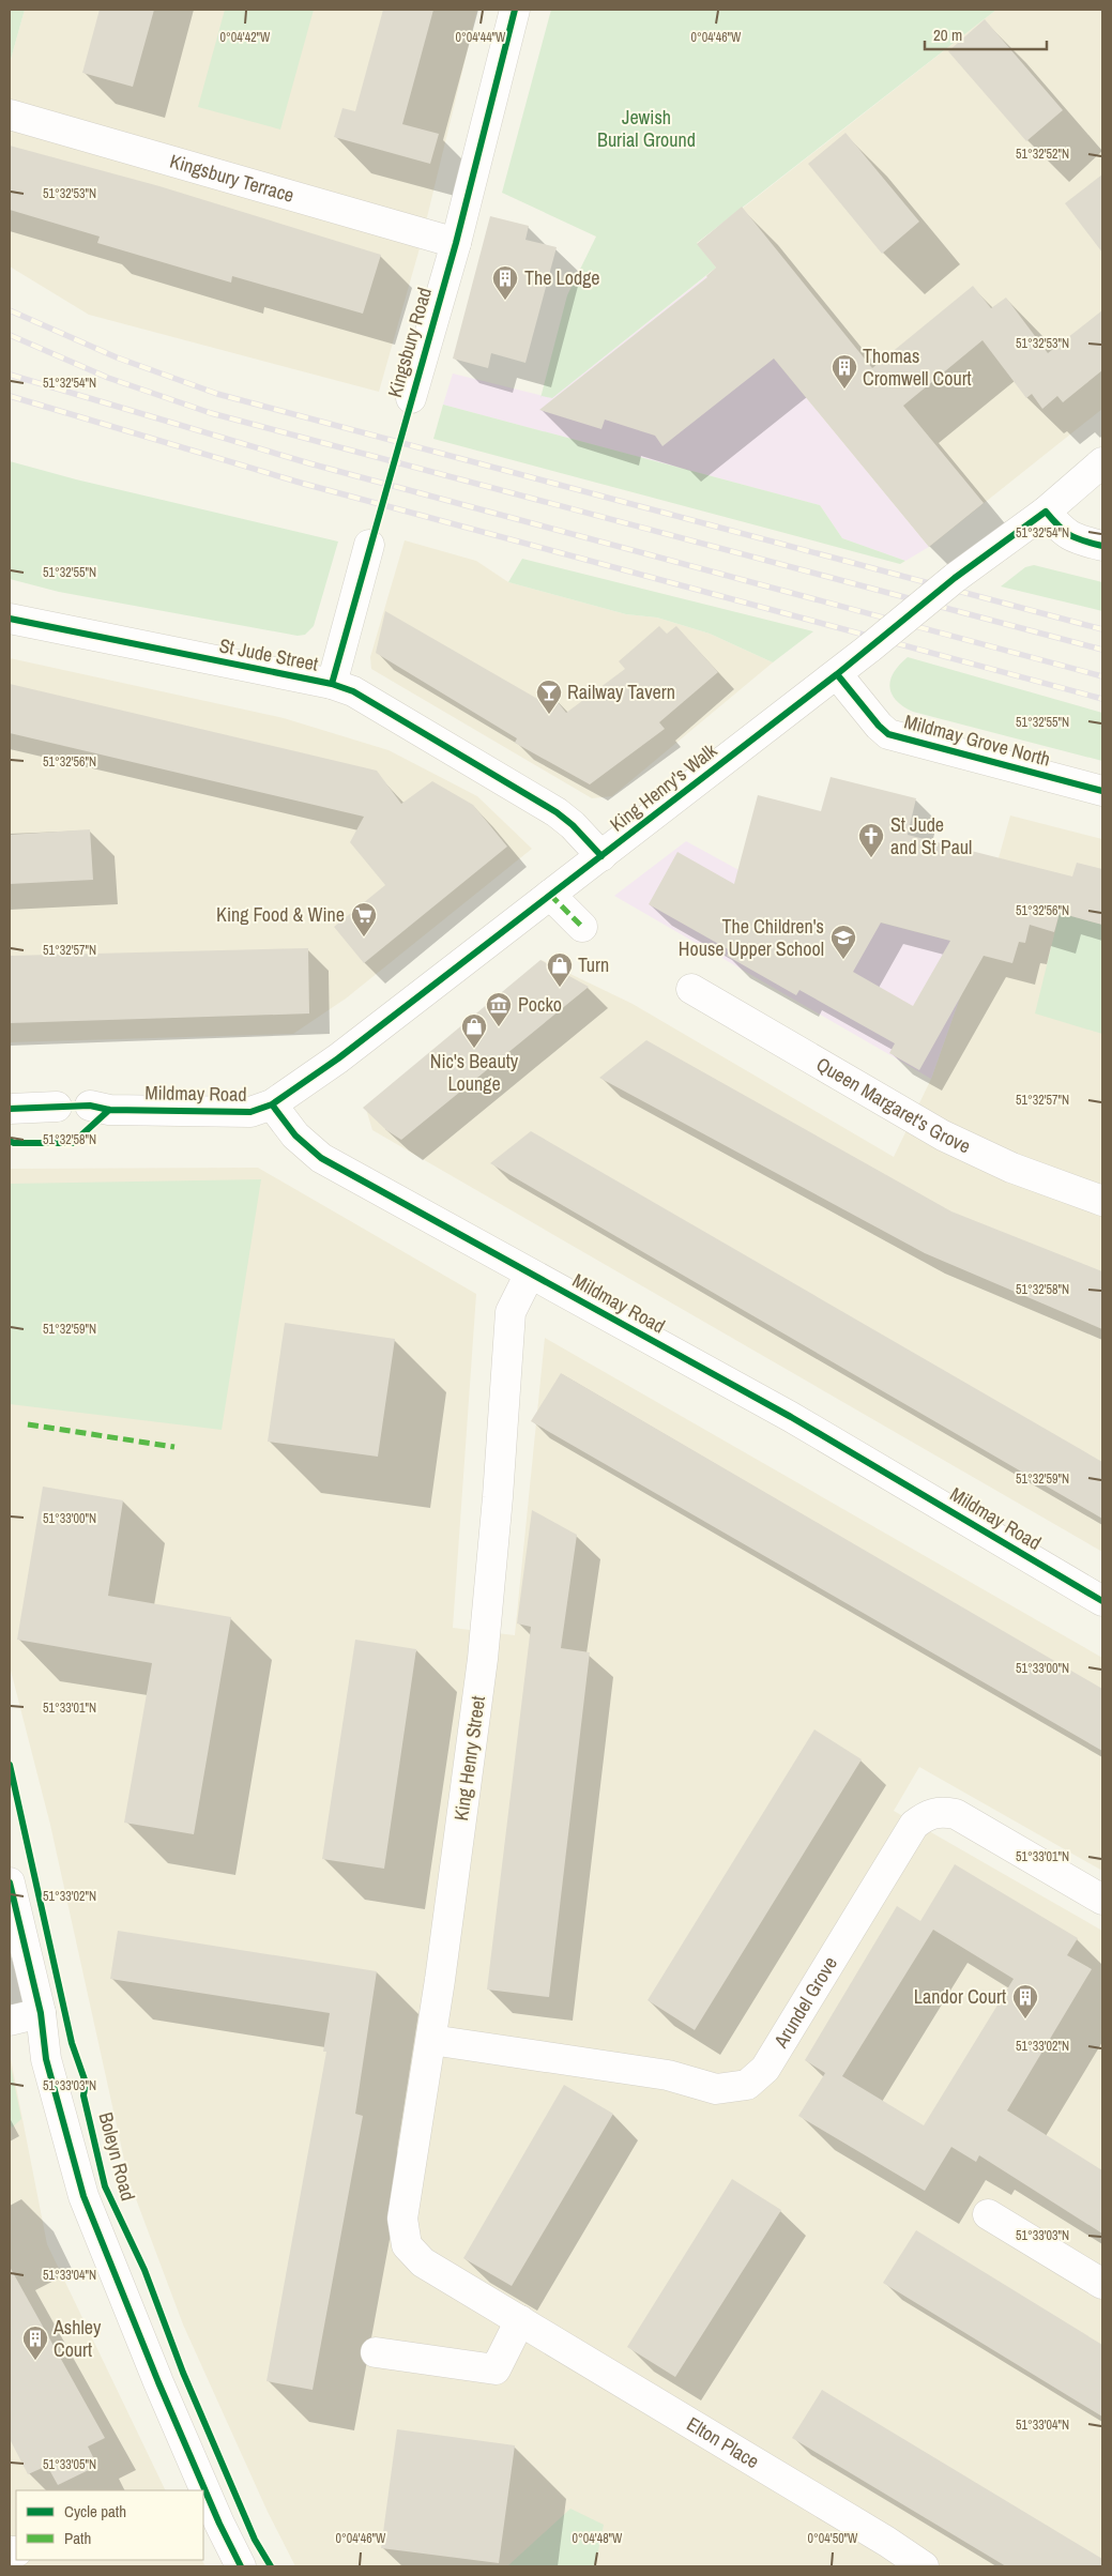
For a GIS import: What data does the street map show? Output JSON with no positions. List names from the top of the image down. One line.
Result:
{"streets":{"street":["Kingsbury Terrace","Kingsbury Road","St Jude Street","Mildmay Grove North","King Henry's Walk","Mildmay Road","Queen Margaret's Grove","King Henry Street","Arundel Grove","Elton Place"],"cycle path":["Boleyn Road"]},"crossings":[["Kingsbury Terrace","Kingsbury Road"],["St Jude Street","King Henry's Walk"],["Mildmay Grove North","King Henry's Walk"],["King Henry's Walk","Mildmay Road"],["Mildmay Road","King Henry Street"],["King Henry Street","Arundel Grove"],["King Henry Street","Elton Place"]],"parks":["Jewish Burial Ground"],"places":{"building":["The Lodge","Thomas Cromwell Court","Landor Court","Ashley Court"],"bar":["Railway Tavern"],"church":["St Jude and St Paul"],"supermarket":["King Food & Wine"],"school or university":["The Children's House Upper School"],"shop":["Turn","Nic's Beauty Lounge"],"museum":["Pocko"]},"legend":["Cycle path","Path"],"scale_bar":"20 m","coordinates":["0°04'42\"W","0°04'44\"W","0°04'46\"W","51°32'52\"N","51°32'53\"N","51°32'54\"N","51°32'55\"N","51°32'56\"N","51°32'57\"N","51°32'58\"N","51°32'59\"N","51°33'00\"N","51°33'01\"N","51°33'02\"N","51°33'03\"N","51°33'04\"N","51°33'05\"N","0°04'48\"W","0°04'50\"W"]}
